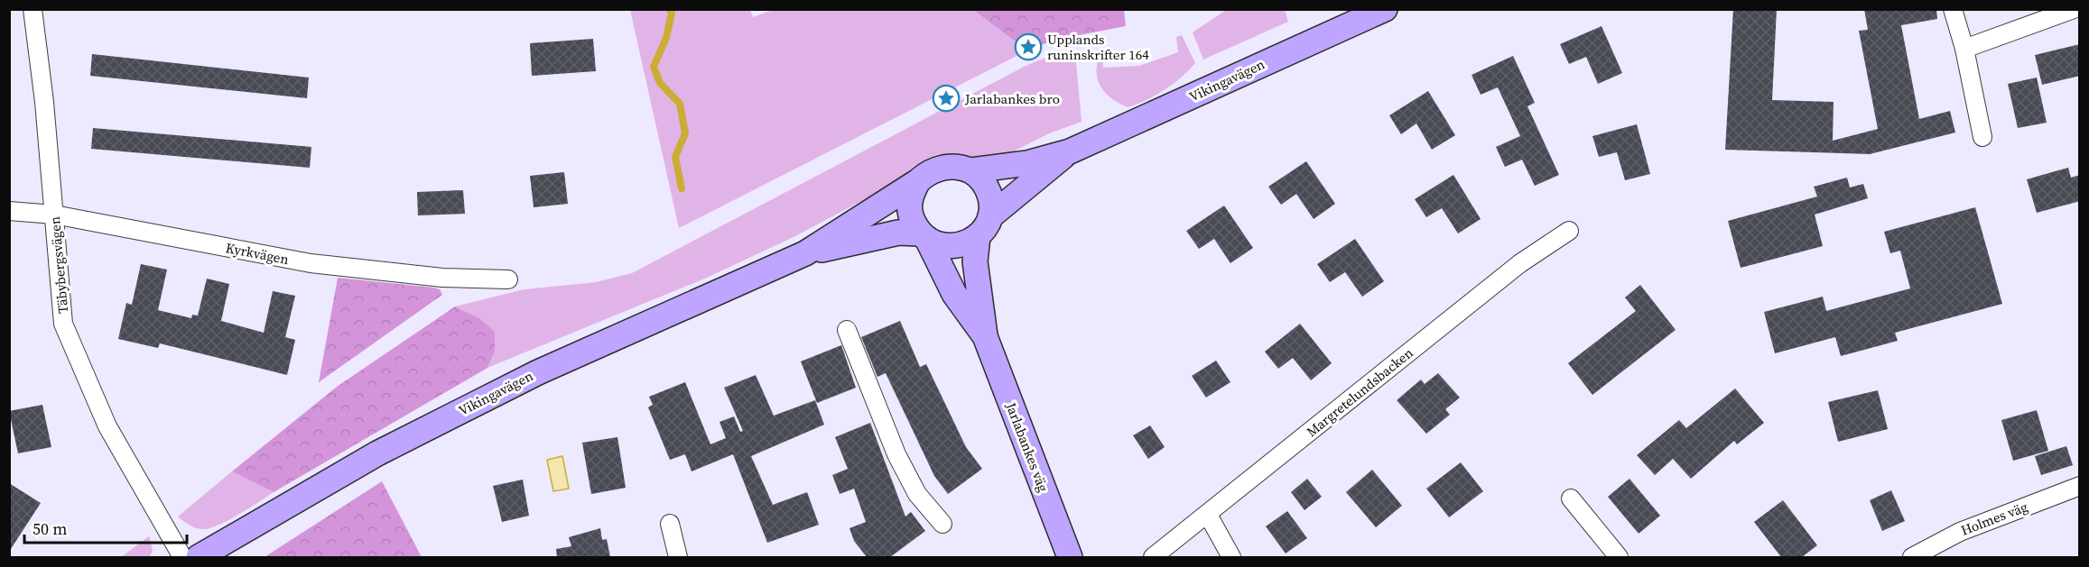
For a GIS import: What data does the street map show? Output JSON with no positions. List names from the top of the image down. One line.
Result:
{"streets":{"main road":["Vikingavägen","Jarlabankes väg"],"street":["Kyrkvägen","Täbybergsvägen","Margretelundsbacken","Holmes väg"]},"crossings":[["Vikingavägen","Jarlabankes väg"],["Kyrkvägen","Täbybergsvägen"]],"places":{"place":["Upplands runinskrifter 164","Jarlabankes bro"]},"scale_bar":"50 m"}
